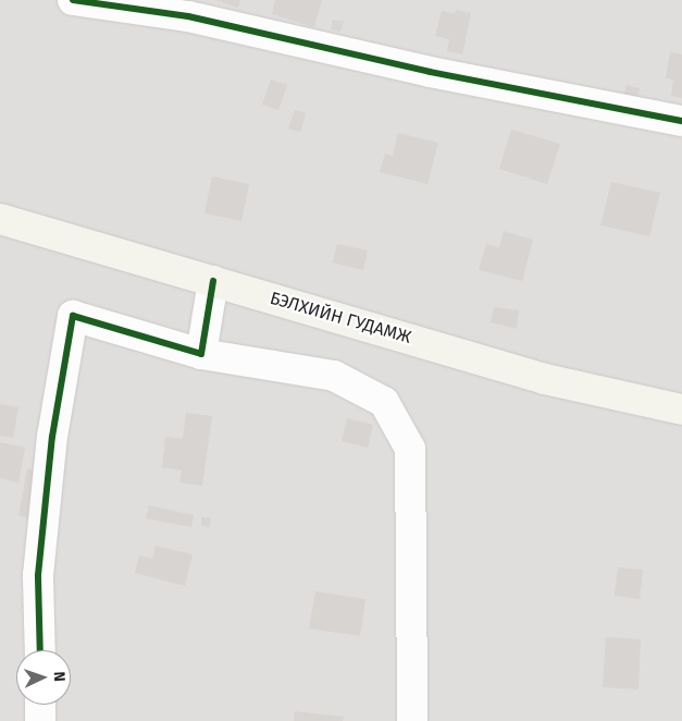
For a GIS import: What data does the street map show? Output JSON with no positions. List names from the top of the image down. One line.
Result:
{"streets":{"main road":["БЭЛХИЙН ГУДАМЖ"]},"north":"right"}
